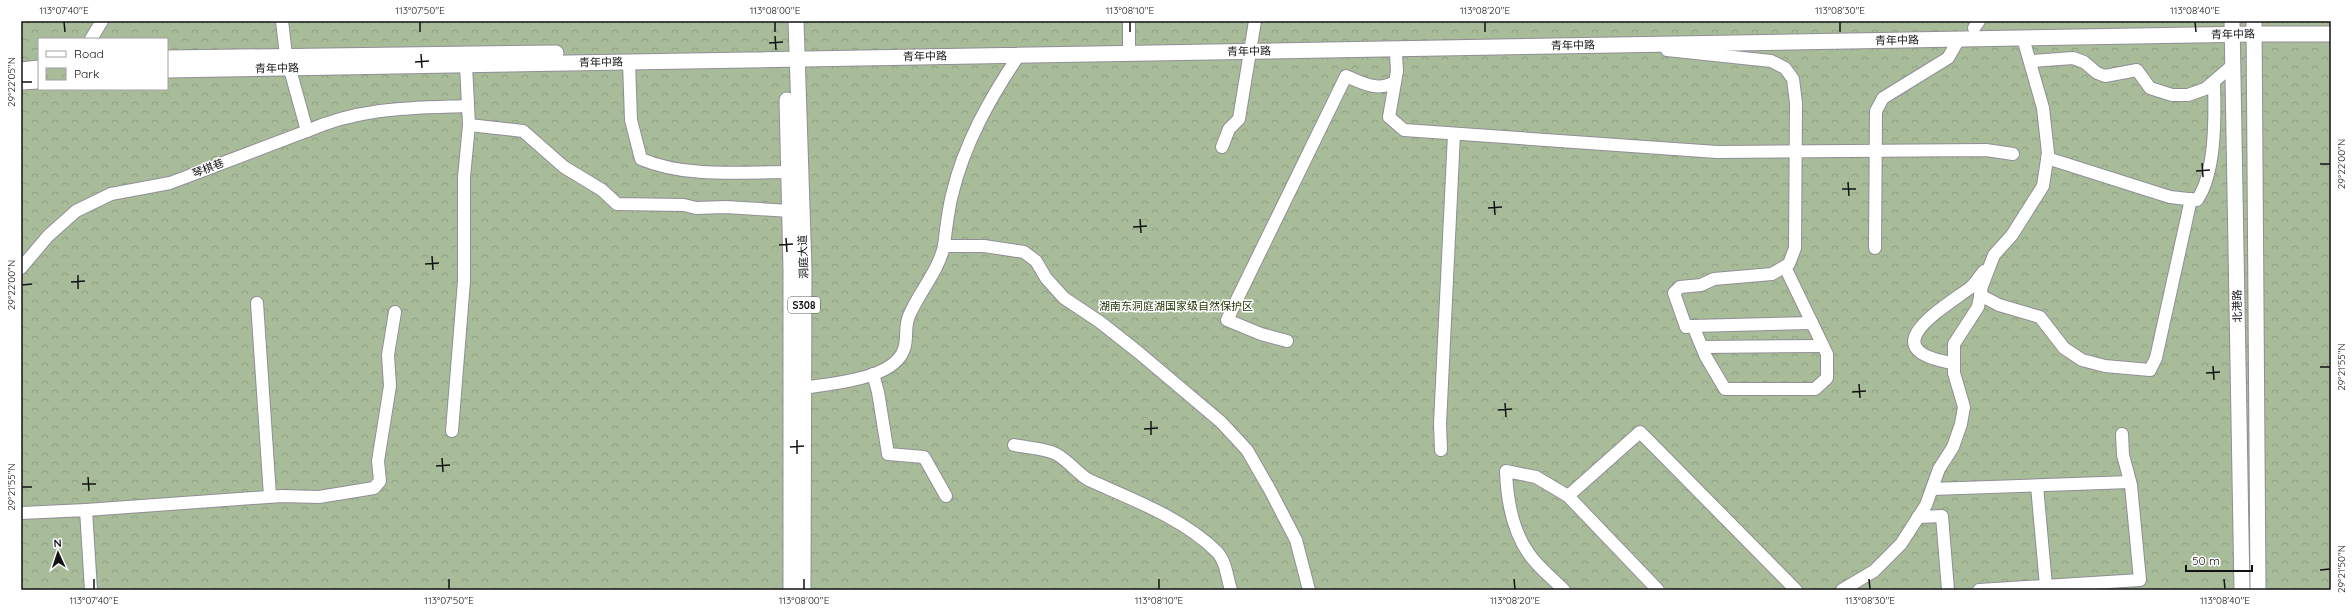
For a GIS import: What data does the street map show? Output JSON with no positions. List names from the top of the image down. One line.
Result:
{"streets":{"main road":["青年中路","洞庭大道","S308","北港路"],"street":["琴棋巷"]},"crossings":[["青年中路","洞庭大道"],["青年中路","北港路"]],"parks":["湖南东洞庭湖国家级自然保护区"],"legend":["Road","Park"],"scale_bar":"50 m","north":"top","coordinates":["113°07'40\"E","113°07'50\"E","113°08'00\"E","113°08'10\"E","113°08'20\"E","113°08'30\"E","113°08'40\"E","29°22'05\"N","29°22'00\"N","29°21'55\"N","29°21'50\"N"]}
